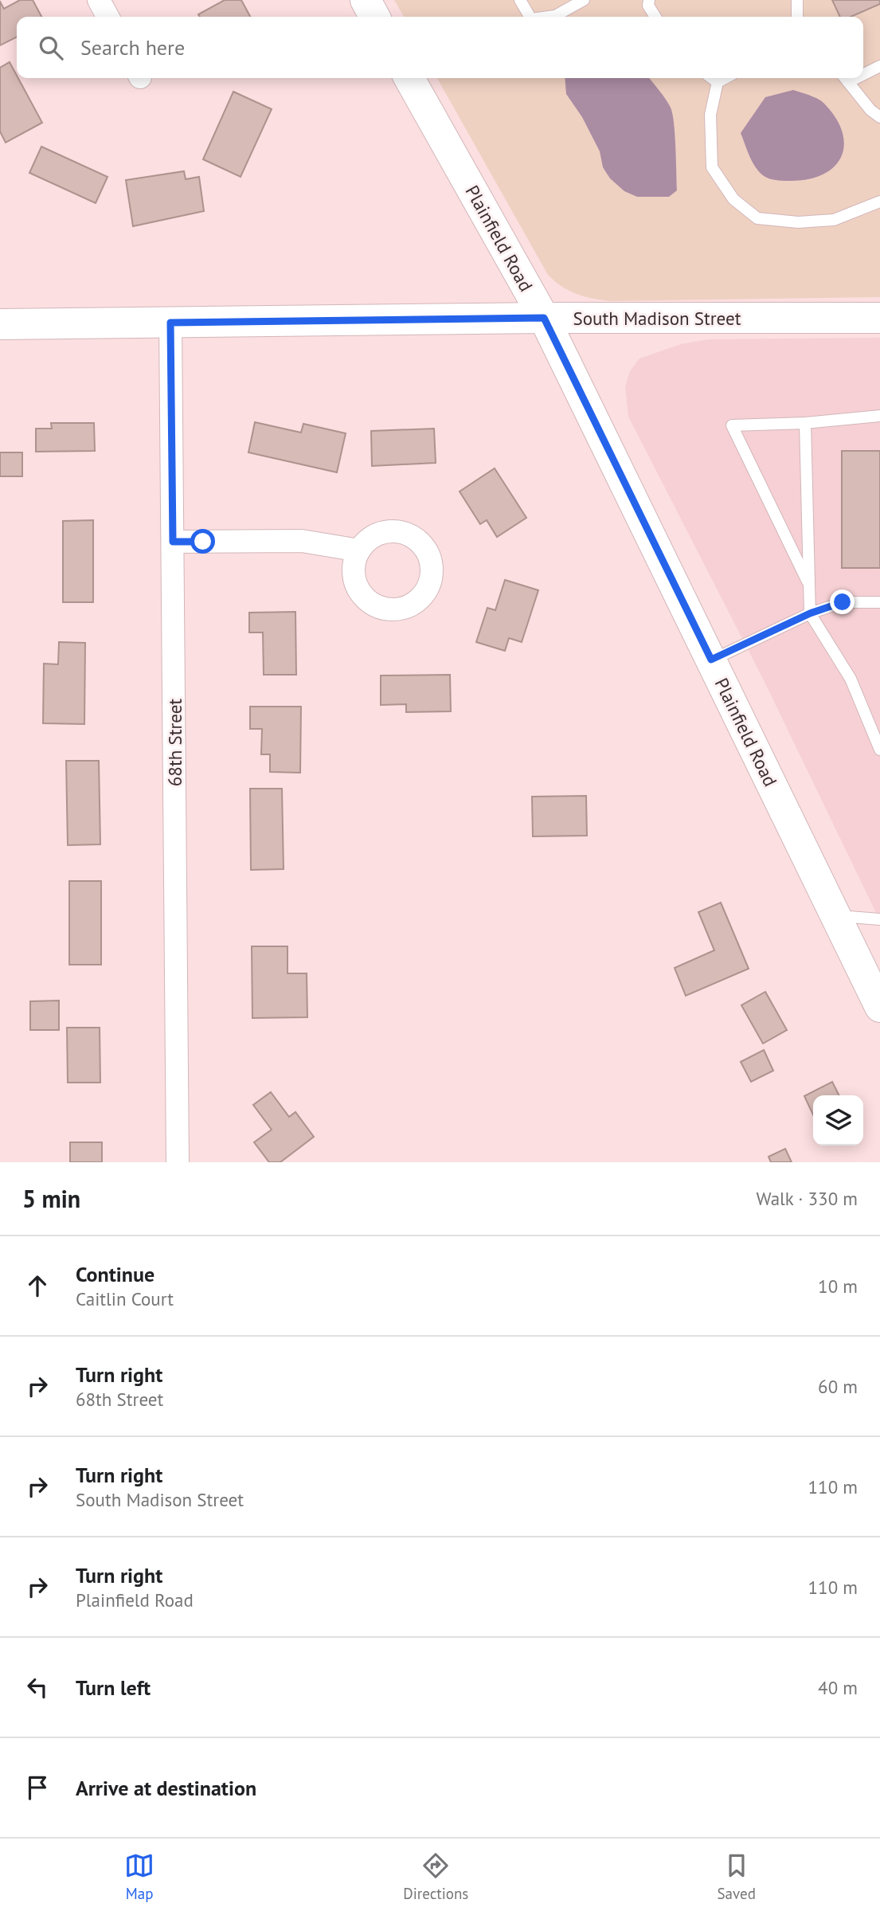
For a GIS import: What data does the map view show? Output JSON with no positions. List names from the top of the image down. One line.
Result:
{"streets":{"main road":["Plainfield Road","South Madison Street"],"street":["68th Street"]},"crossings":[["Plainfield Road","South Madison Street"],["South Madison Street","68th Street"]],"page":{"search":"Search here","heading":["5 min","Walk · 330 m"],"list":[["Continue","Caitlin Court","10 m"],["Turn right","68th Street","60 m"],["Turn right","South Madison Street","110 m"],["Turn right","Plainfield Road","110 m"],["Turn left","40 m"],"Arrive at destination"],"nav":["Map","Directions","Saved"]}}
